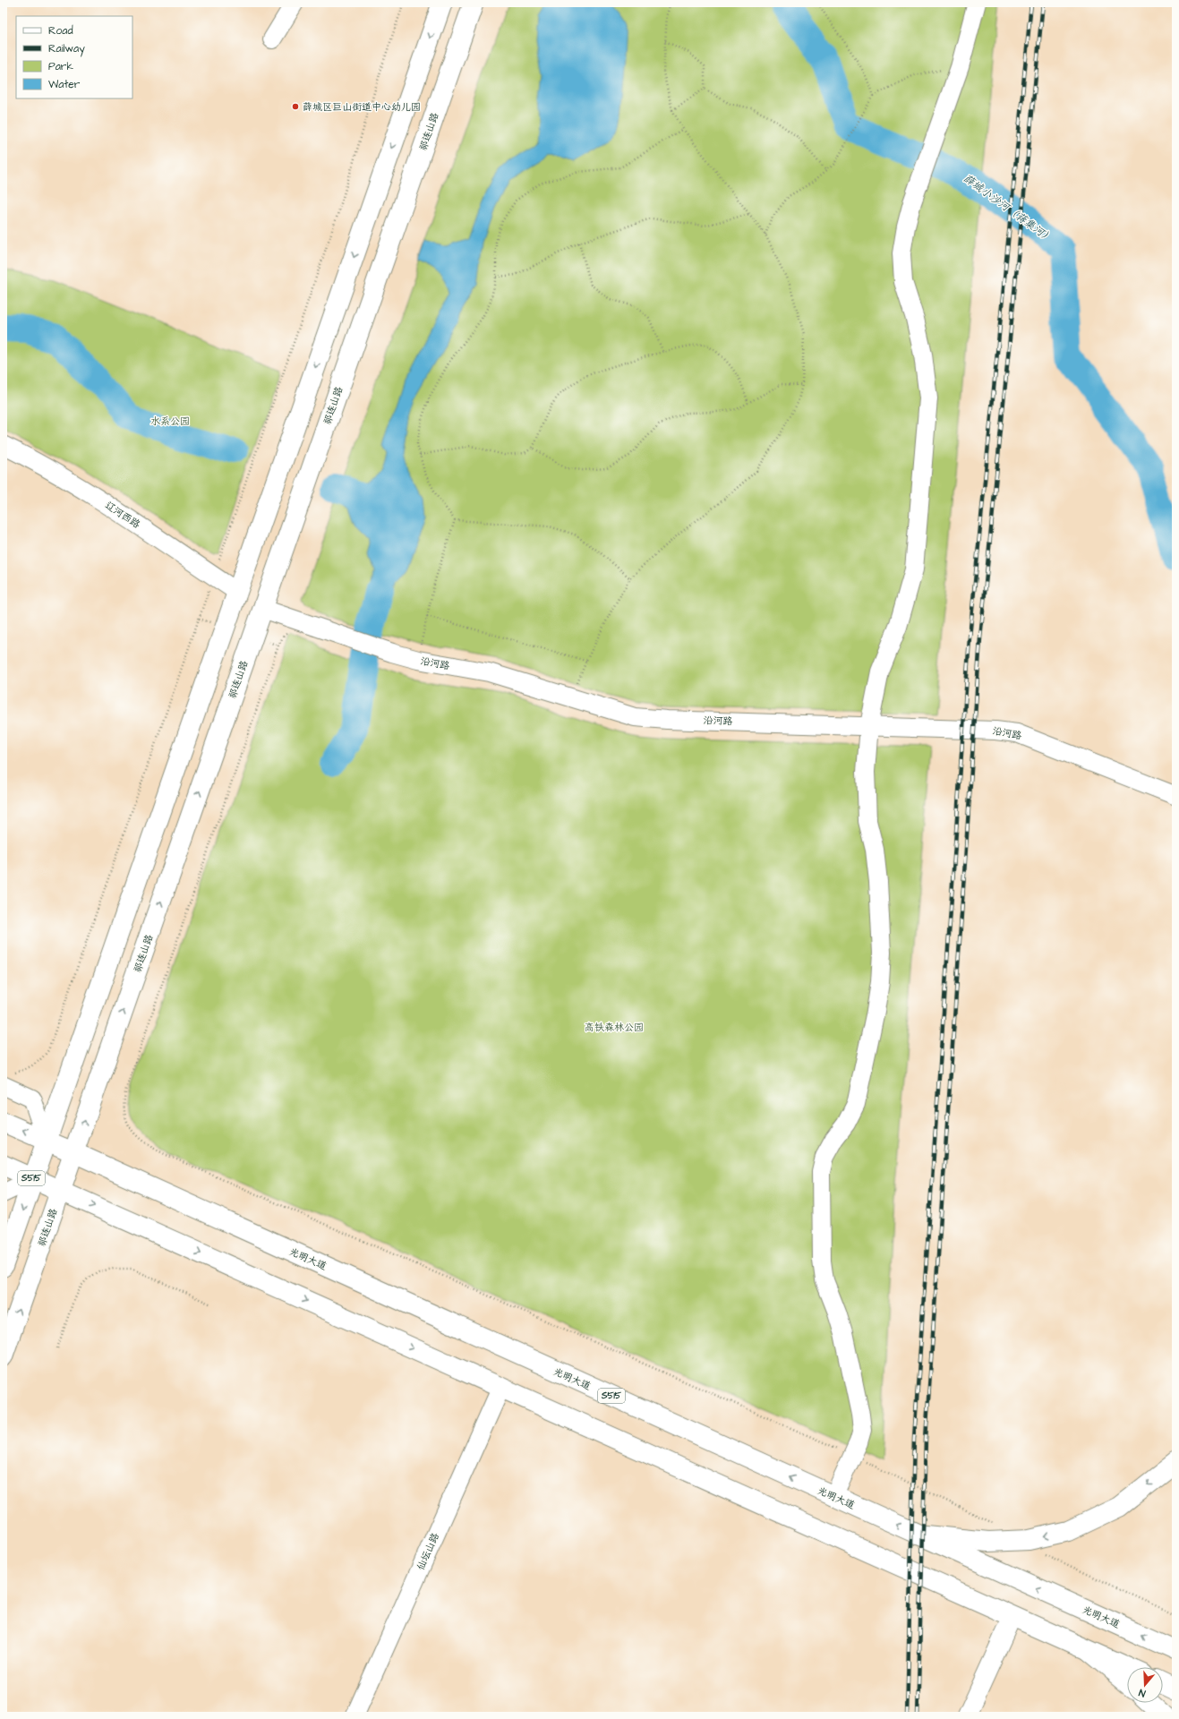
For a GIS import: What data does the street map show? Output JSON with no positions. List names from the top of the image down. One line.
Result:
{"streets":{"main road":["祁连山路","S515","光明大道"],"street":["辽河西路","沿河路","仙坛山路"]},"crossings":[["祁连山路","沿河路"],["祁连山路","S515"],["祁连山路","光明大道"],["S515","仙坛山路"]],"water":["薛城小沙河（蒋集河）"],"parks":["水系公园","高铁森林公园"],"places":["薛城区巨山街道中心幼儿园"],"legend":["Road","Railway","Park","Water"],"north":"bottom"}
